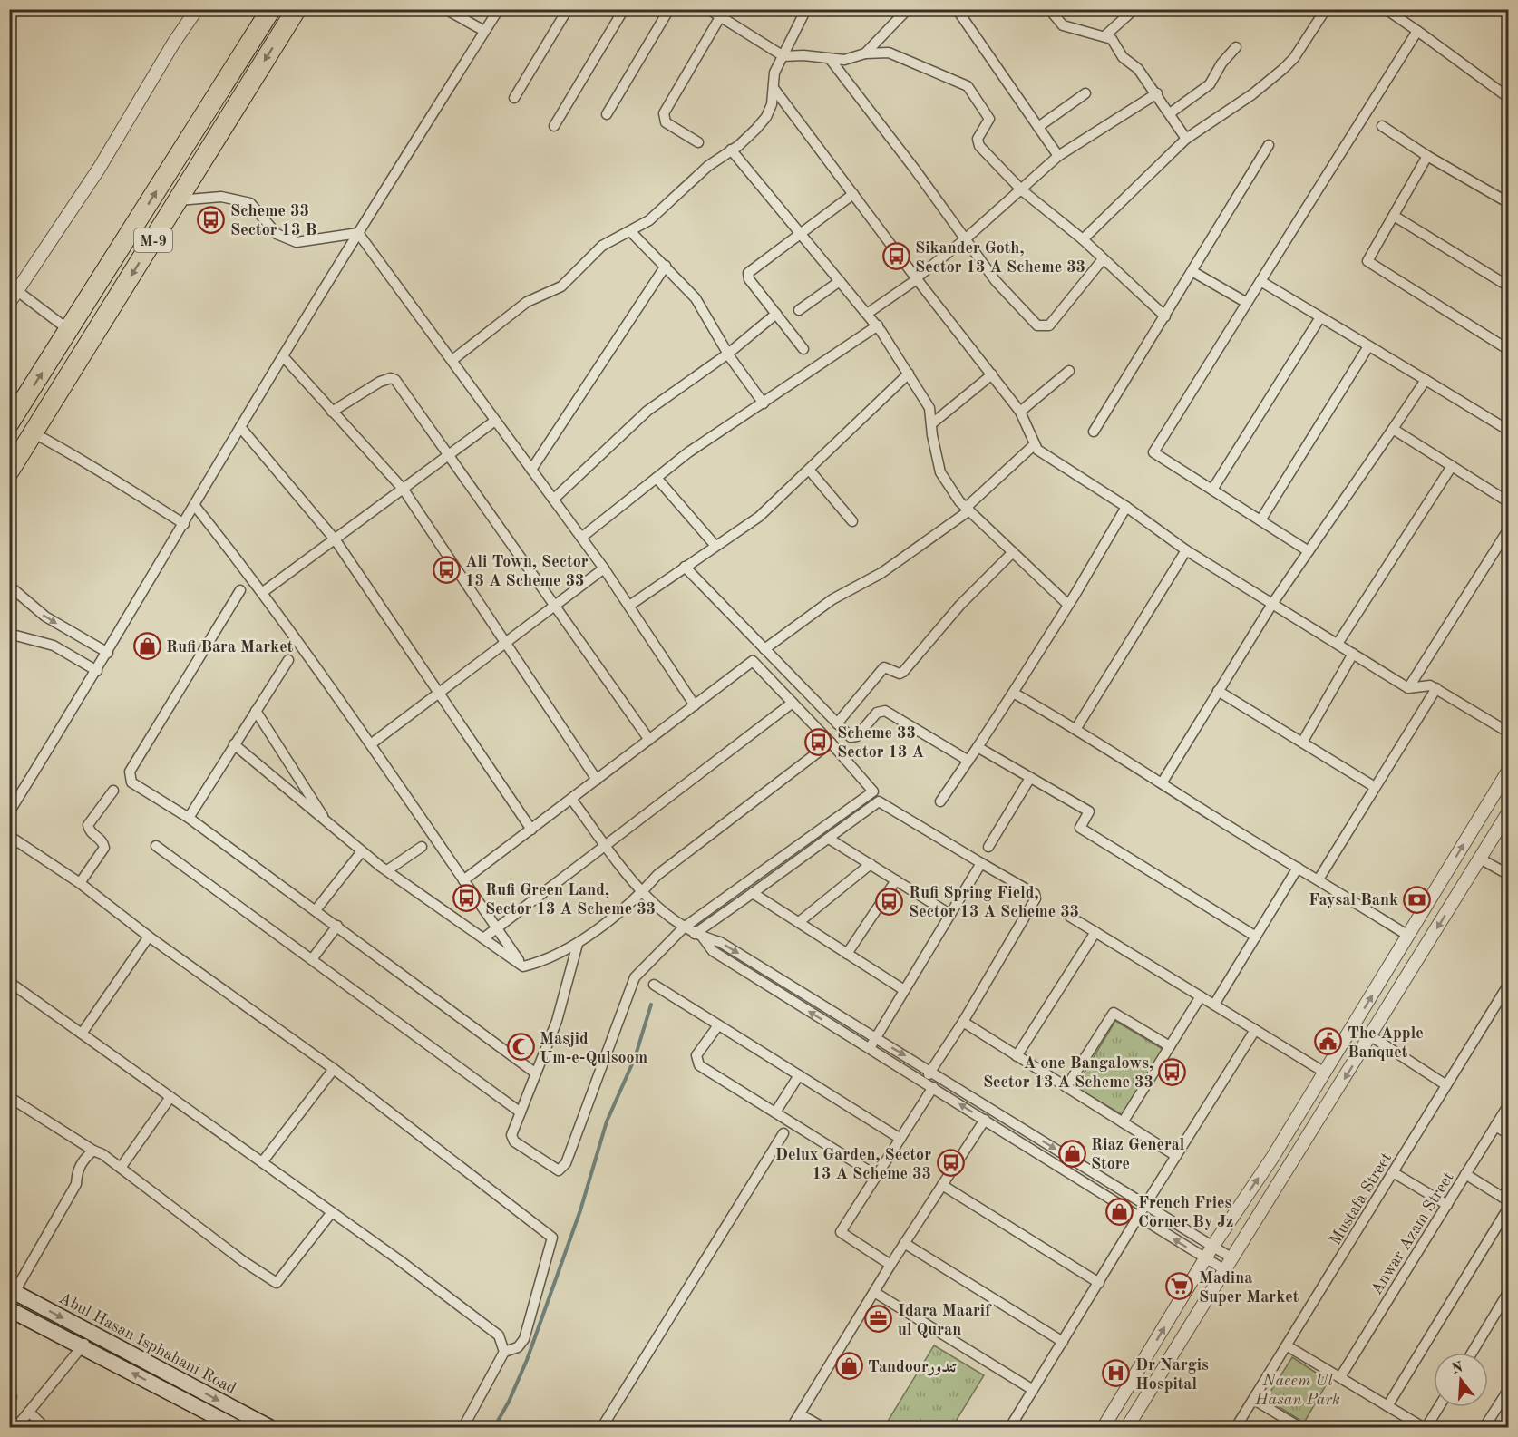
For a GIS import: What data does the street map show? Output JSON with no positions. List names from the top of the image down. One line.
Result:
{"streets":{"highway":["M-9"],"main road":["Abul Hasan Isphahani Road"],"street":["Mustafa Street","Аnwar Azam Street"]},"parks":["Naeem Ul Hasan Park"],"places":{"bus stop":["Scheme 33 Sector 13 B","Sikander Goth, Sector 13 A Scheme 33","Ali Town, Sector 13 A Scheme 33","Scheme 33 Sector 13 A","Rufi Green Land, Sector 13 A Scheme 33","Rufi Spring Field, Sector 13 A Scheme 33","A one Bangalows, Sector 13 A Scheme 33","Delux Garden, Sector 13 A Scheme 33"],"shop":["Rufi Bara Market","Riaz General Store","French Fries Corner By Jz","Tandoorتندور"],"bank":["Faysal Bank"],"public building":["The Apple Banquet"],"mosque":["Masjid Um-e-Qulsoom"],"supermarket":["Madina Super Market"],"office":["Idara Maarif ul Quran"],"hospital":["Dr Nargis Hospital"]},"north":"top"}
